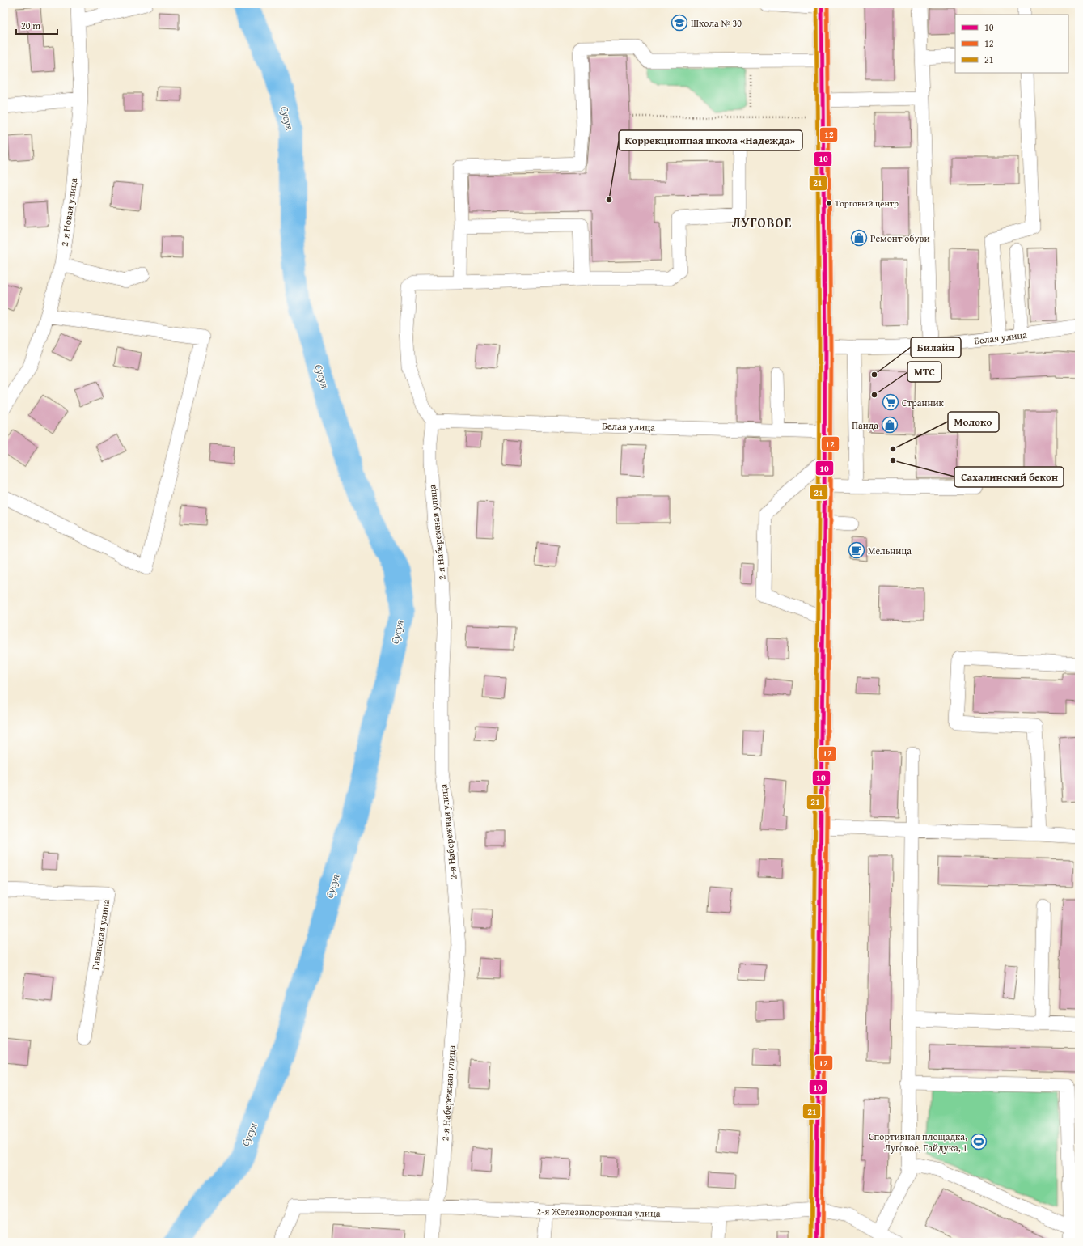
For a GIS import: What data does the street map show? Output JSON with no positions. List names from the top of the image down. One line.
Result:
{"streets":{"street":["2-я Новая улица","Белая улица","2-я Набережная улица","Гаванская улица","2-я Железнодорожная улица"]},"crossings":[["Белая улица","2-я Набережная улица"],["2-я Набережная улица","2-я Железнодорожная улица"]],"districts":["ЛУГОВОЕ"],"water":["Сусуя"],"places":{"school or university":["Школа № 30"],"other":["Коррекционная школа «Надежда»","Торговый центр","Билайн","МТС","Молоко","Сахалинский бекон"],"shop":["Ремонт обуви","Панда"],"supermarket":["Странник"],"cafe":["Мельница"],"sports":["Спортивная площадка, Луговое, Гайдука, 1"]},"lines":["transit line 10","transit line 12","transit line 21"],"legend":["10","12","21"],"scale_bar":"20 m"}
